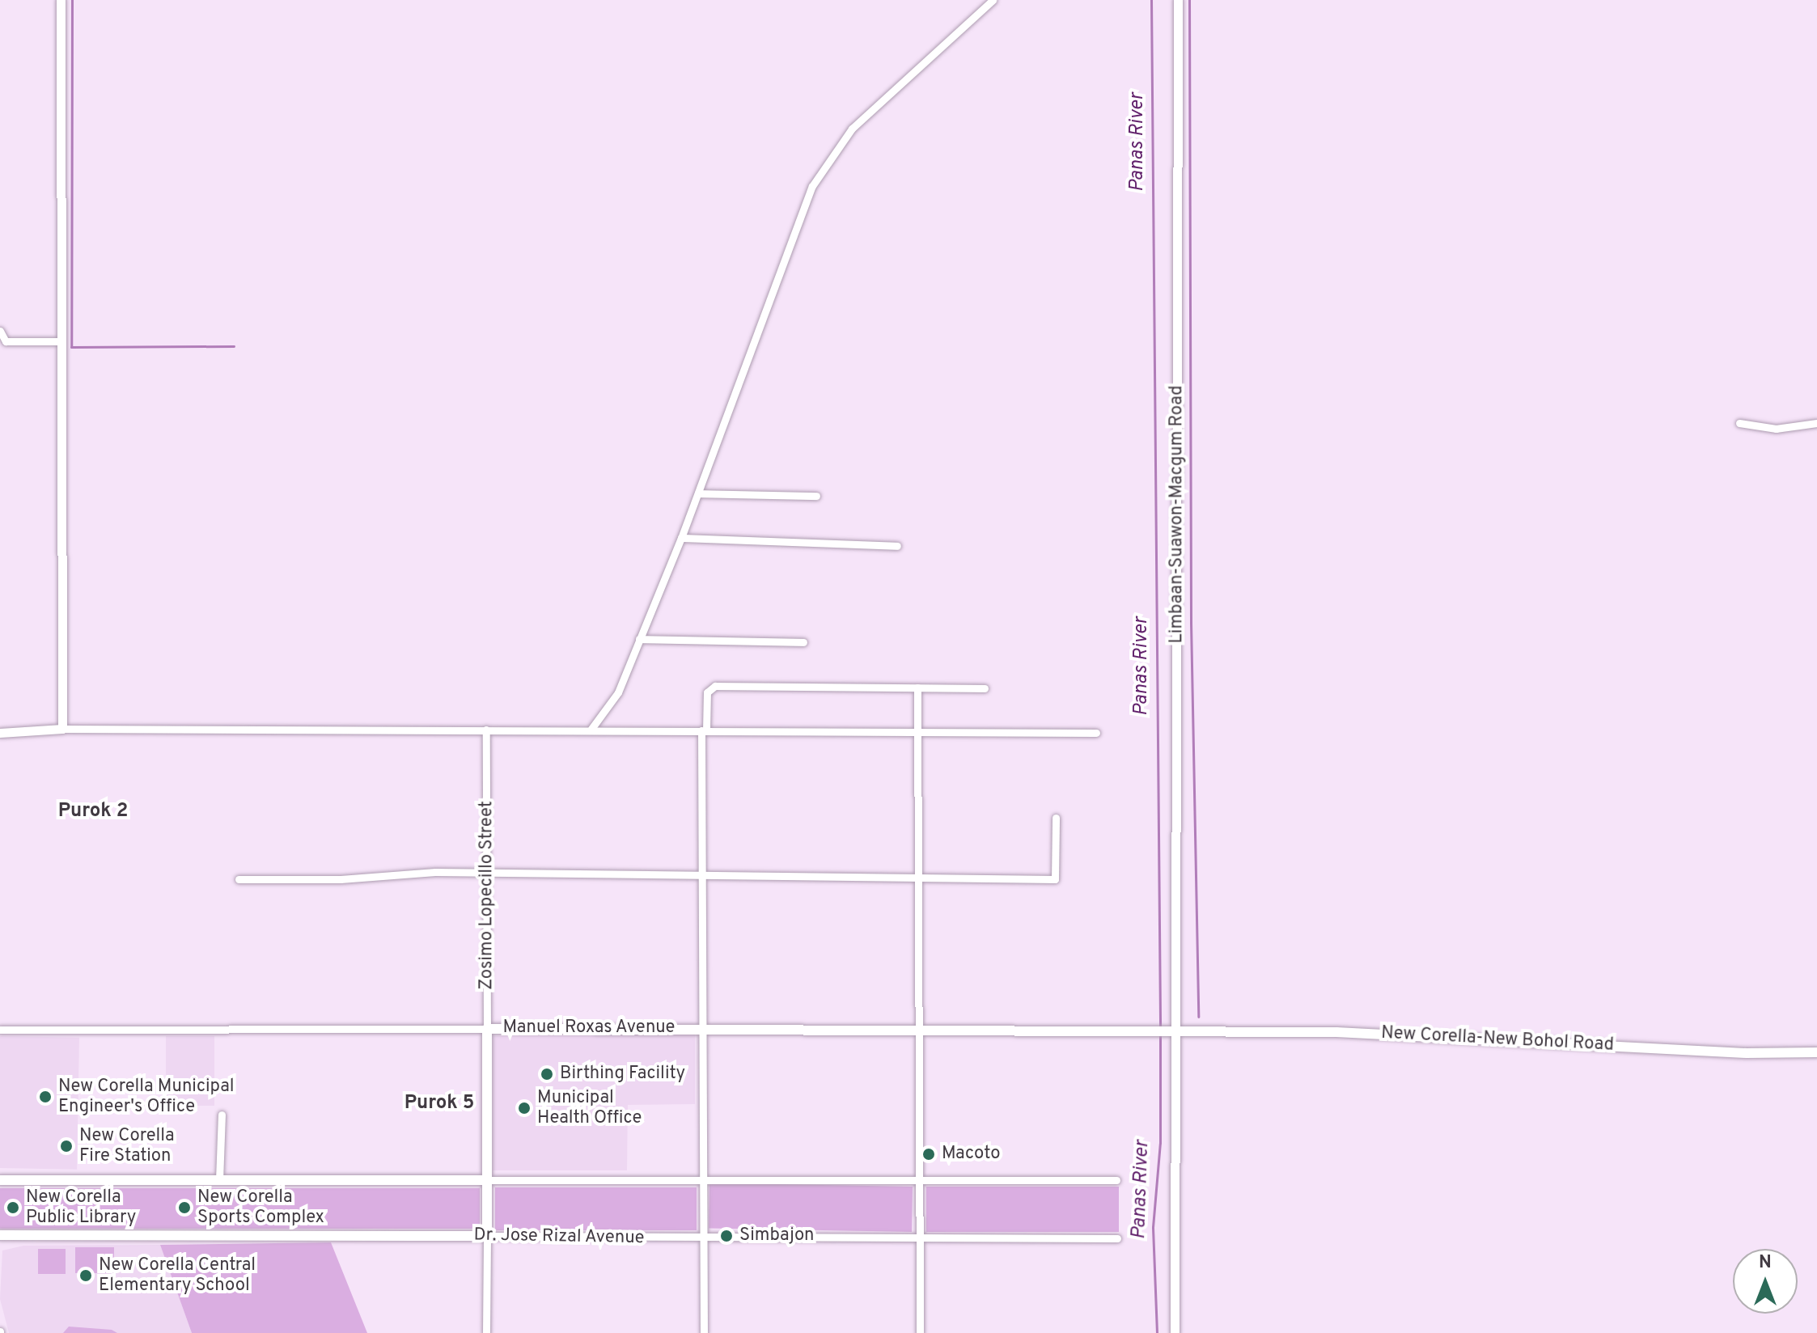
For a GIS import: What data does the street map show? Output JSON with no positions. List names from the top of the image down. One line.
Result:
{"streets":{"main road":["Zosimo Lopecillo Street","Manuel Roxas Avenue","New Corella-New Bohol Road","Dr. Jose Rizal Avenue"],"street":["Limbaan-Suawon-Macgum Road"]},"crossings":[["Limbaan-Suawon-Macgum Road","Manuel Roxas Avenue"],["Limbaan-Suawon-Macgum Road","New Corella-New Bohol Road"],["Zosimo Lopecillo Street","Manuel Roxas Avenue"],["Zosimo Lopecillo Street","Dr. Jose Rizal Avenue"],["Manuel Roxas Avenue","New Corella-New Bohol Road"]],"districts":["Purok 2","Purok 5"],"water":["Panas River"],"places":["Birthing Facility","New Corella Municipal Engineer's Office","Municipal Health Office","New Corella Fire Station","Macoto","New Corella Public Library","New Corella Sports Complex","Simbajon","New Corella Central Elementary School"],"north":"top"}
